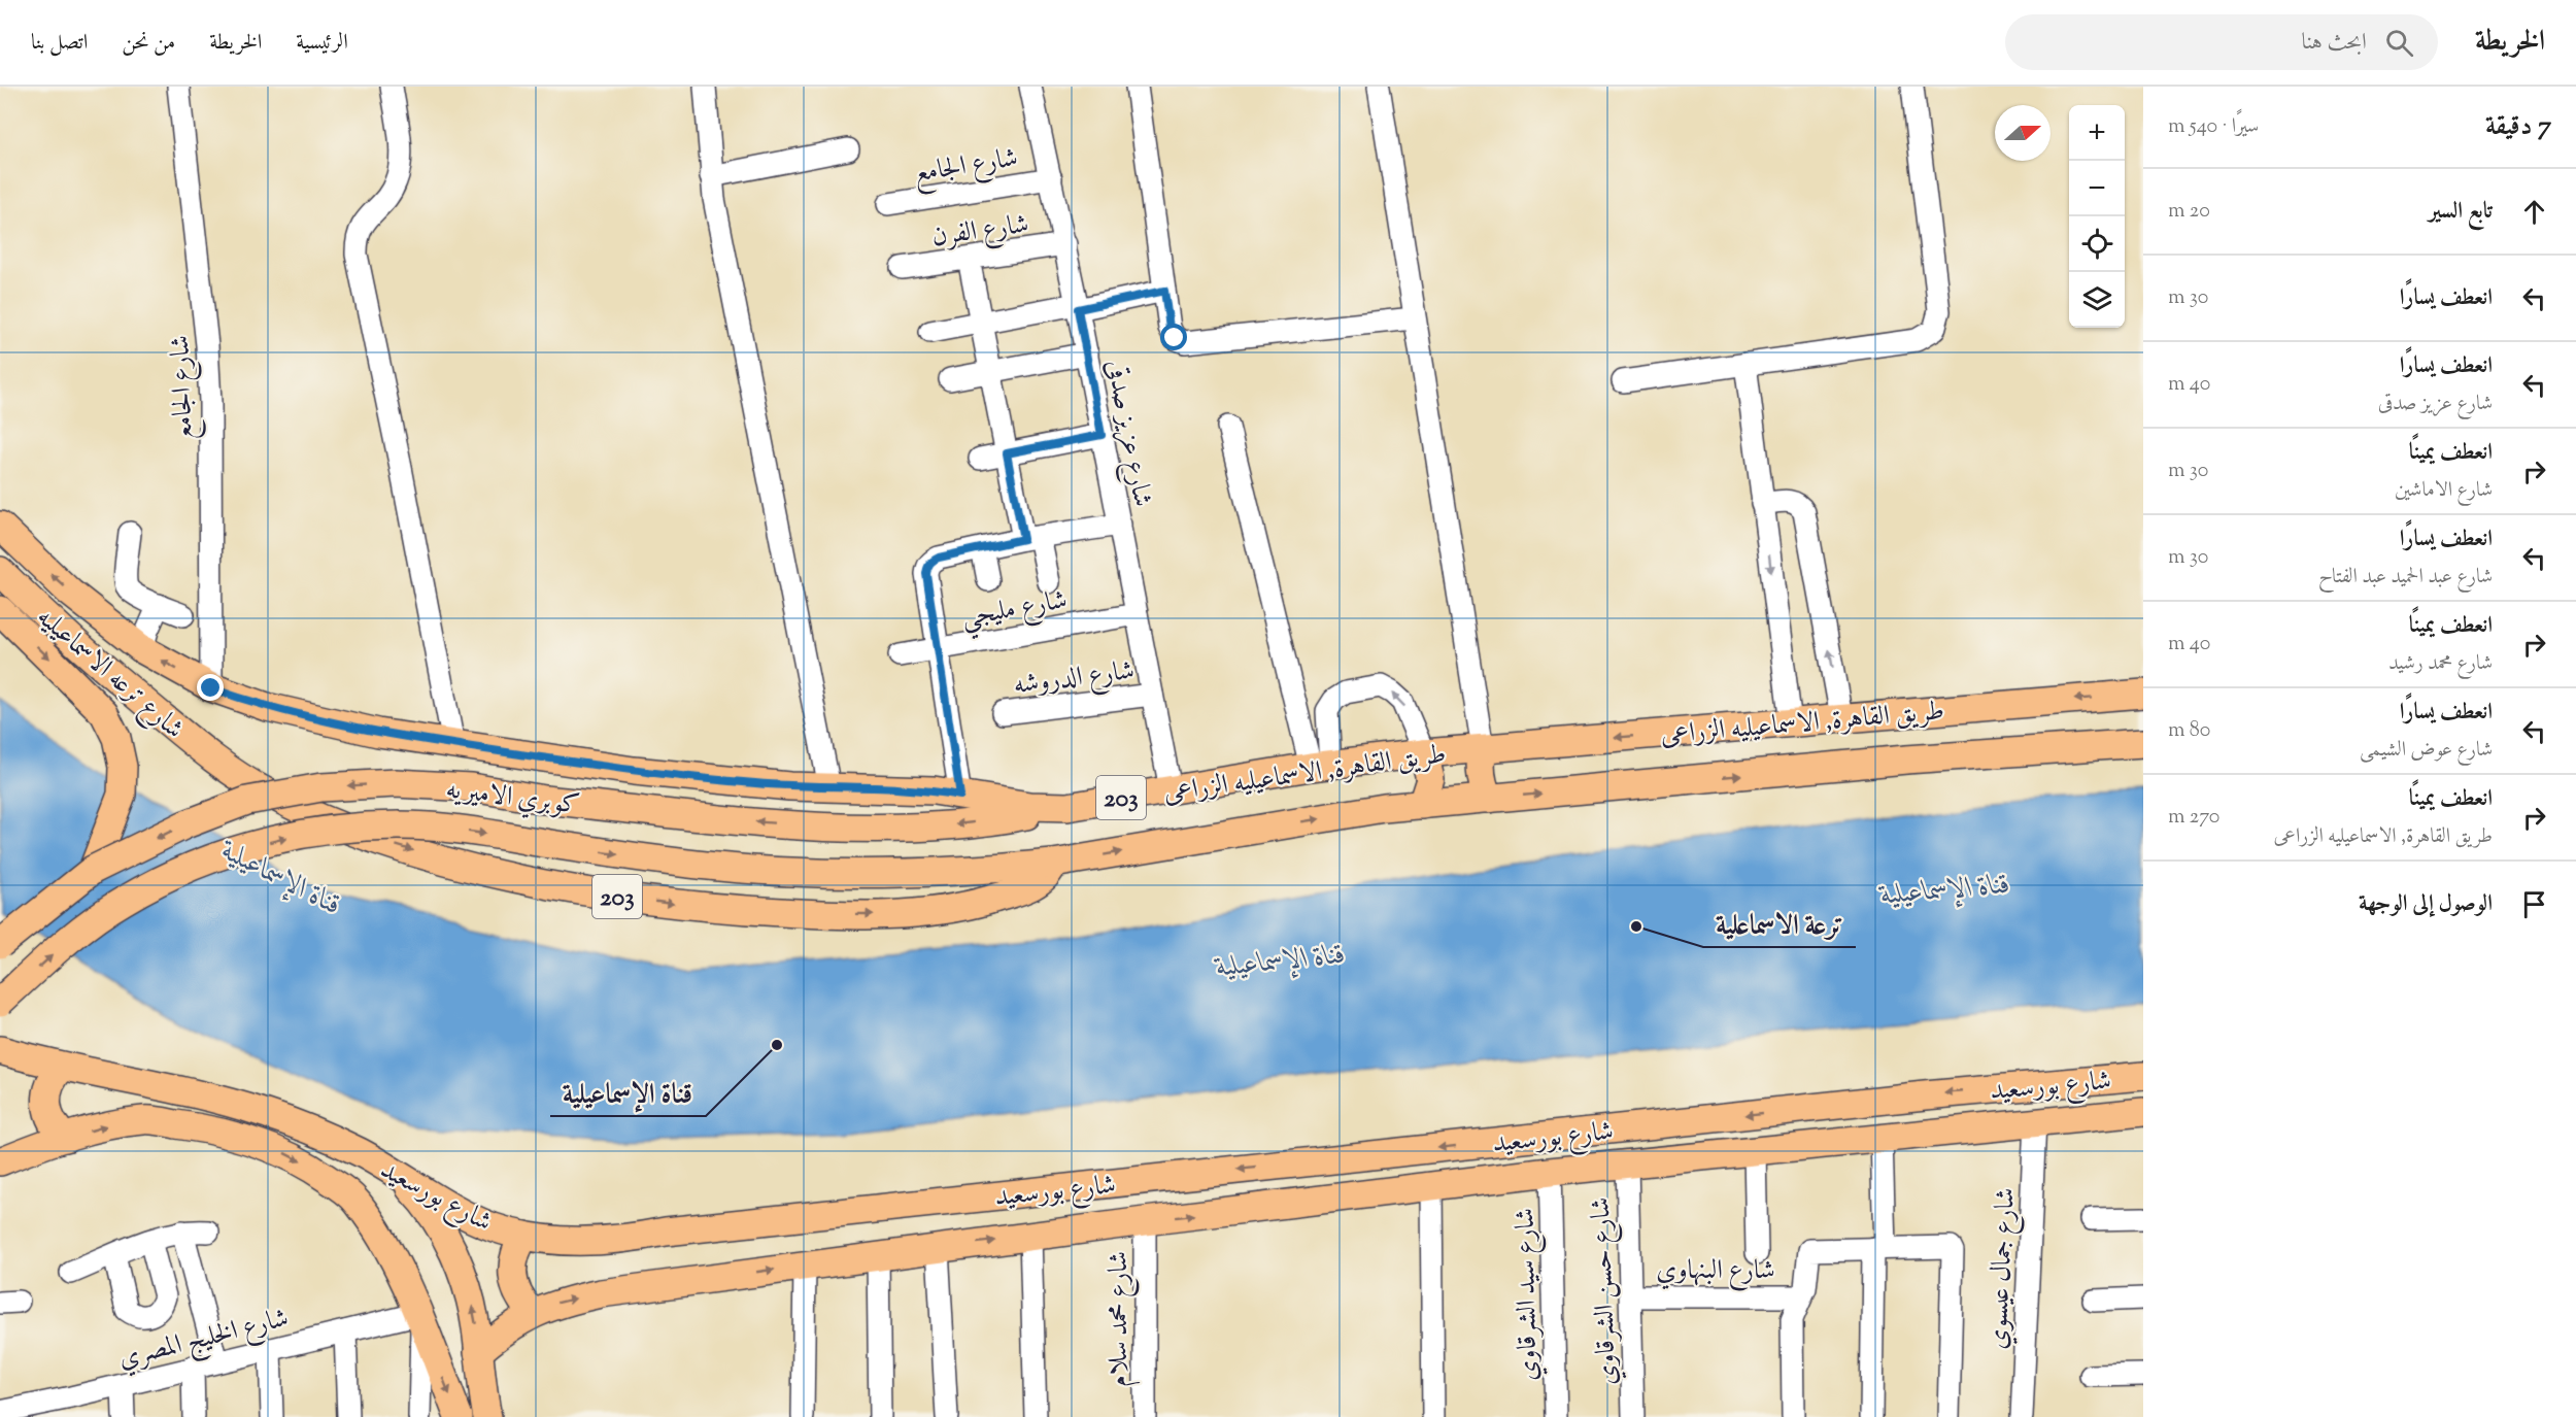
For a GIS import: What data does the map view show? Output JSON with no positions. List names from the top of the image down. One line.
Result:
{"streets":{"main road":["شارع ترعه الاسماعيليه","طريق القاهرة, الاسماعيليه الزراعى","كوبري الاميريه","203","شارع بورسعيد"],"street":["شارع الجامع","شارع الفرن","شارع عزيز صدقى","شارع مليجي","شارع الدروشه","شارع البنهاوي","شارع جمال عيسوي","شارع حسن الشرقاوي","شارع سيد الشرقاوي","شارع محمد سلام","شارع الخليج المصري"]},"crossings":[["شارع الجامع","شارع عزيز صدقى"],["شارع الجامع","طريق القاهرة, الاسماعيليه الزراعى"],["شارع الفرن","شارع عزيز صدقى"],["شارع عزيز صدقى","شارع مليجي"],["شارع عزيز صدقى","شارع الدروشه"],["شارع عزيز صدقى","طريق القاهرة, الاسماعيليه الزراعى"],["شارع ترعه الاسماعيليه","طريق القاهرة, الاسماعيليه الزراعى"],["شارع ترعه الاسماعيليه","كوبري الاميريه"],["طريق القاهرة, الاسماعيليه الزراعى","كوبري الاميريه"],["شارع بورسعيد","شارع جمال عيسوي"],["شارع بورسعيد","شارع حسن الشرقاوي"],["شارع بورسعيد","شارع سيد الشرقاوي"],["شارع بورسعيد","شارع محمد سلام"],["شارع البنهاوي","شارع حسن الشرقاوي"]],"water":["قناة الإسماعيلية"],"places":["ترعة الاسماعلية","قناة الإسماعيلية"],"north":"right","page":{"header":"الخريطة","search":"ابحث هنا","nav":["الرئيسية","الخريطة","من نحن","اتصل بنا"],"heading":["7 دقيقة","سيرًا · 540 m"],"map_buttons":["+","−"],"list":[["تابع السير","20 m"],["انعطف يسارًا","30 m"],["انعطف يسارًا","شارع عزيز صدقى","40 m"],["انعطف يمينًا","شارع الاماشين","30 m"],["انعطف يسارًا","شارع عبد الحميد عبد الفتاح","30 m"],["انعطف يمينًا","شارع محمد رشيد","40 m"],["انعطف يسارًا","شارع عوض الشيمى","80 m"],["انعطف يمينًا","طريق القاهرة, الاسماعيليه الزراعى","270 m"],"الوصول إلى الوجهة"]}}
